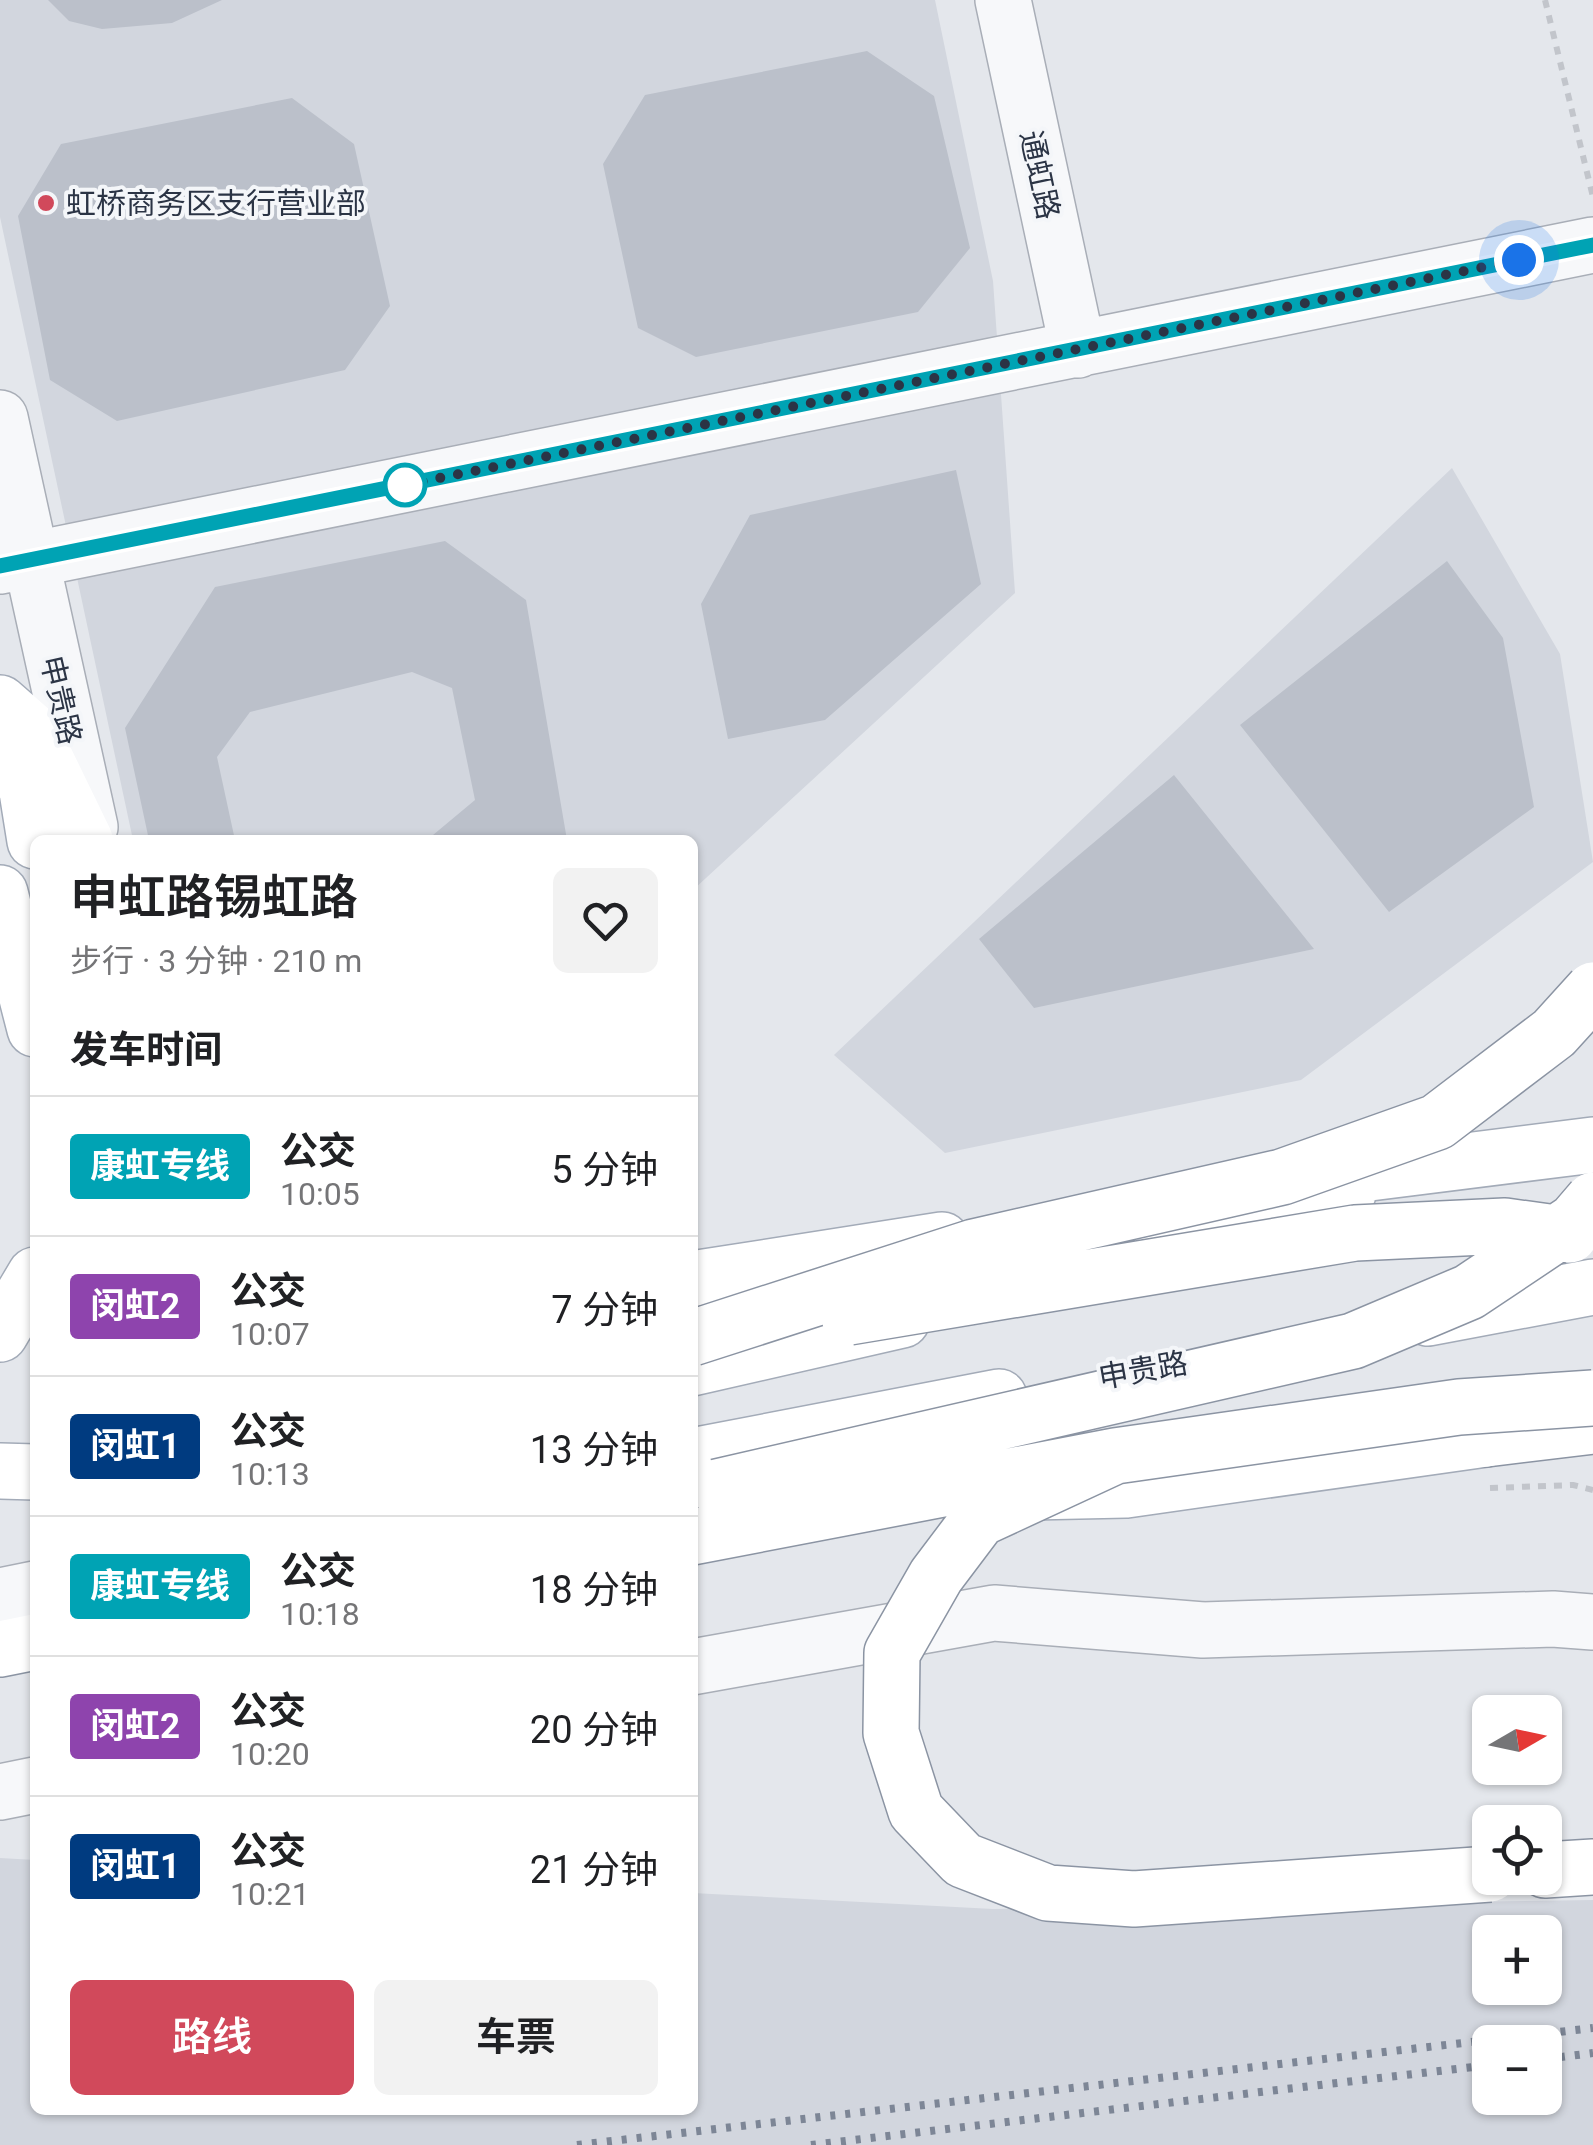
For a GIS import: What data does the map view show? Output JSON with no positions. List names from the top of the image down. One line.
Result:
{"streets":{"main road":["申贵路"],"street":["通虹路"]},"places":["虹桥商务区支行营业部"],"lines":["bus line 康虹专线"],"north":"right","page":{"heading":[["申虹路锡虹路","步行 · 3 分钟 · 210 m"],"发车时间"],"list":[{"mark":"康虹专线","name":"公交","note":"10:05","value":"5 分钟"},{"mark":"闵虹2","name":"公交","note":"10:07","value":"7 分钟"},{"mark":"闵虹1","name":"公交","note":"10:13","value":"13 分钟"},{"mark":"康虹专线","name":"公交","note":"10:18","value":"18 分钟"},{"mark":"闵虹2","name":"公交","note":"10:20","value":"20 分钟"},{"mark":"闵虹1","name":"公交","note":"10:21","value":"21 分钟"}],"map_buttons":["+","−"],"buttons":["路线","车票"]}}
